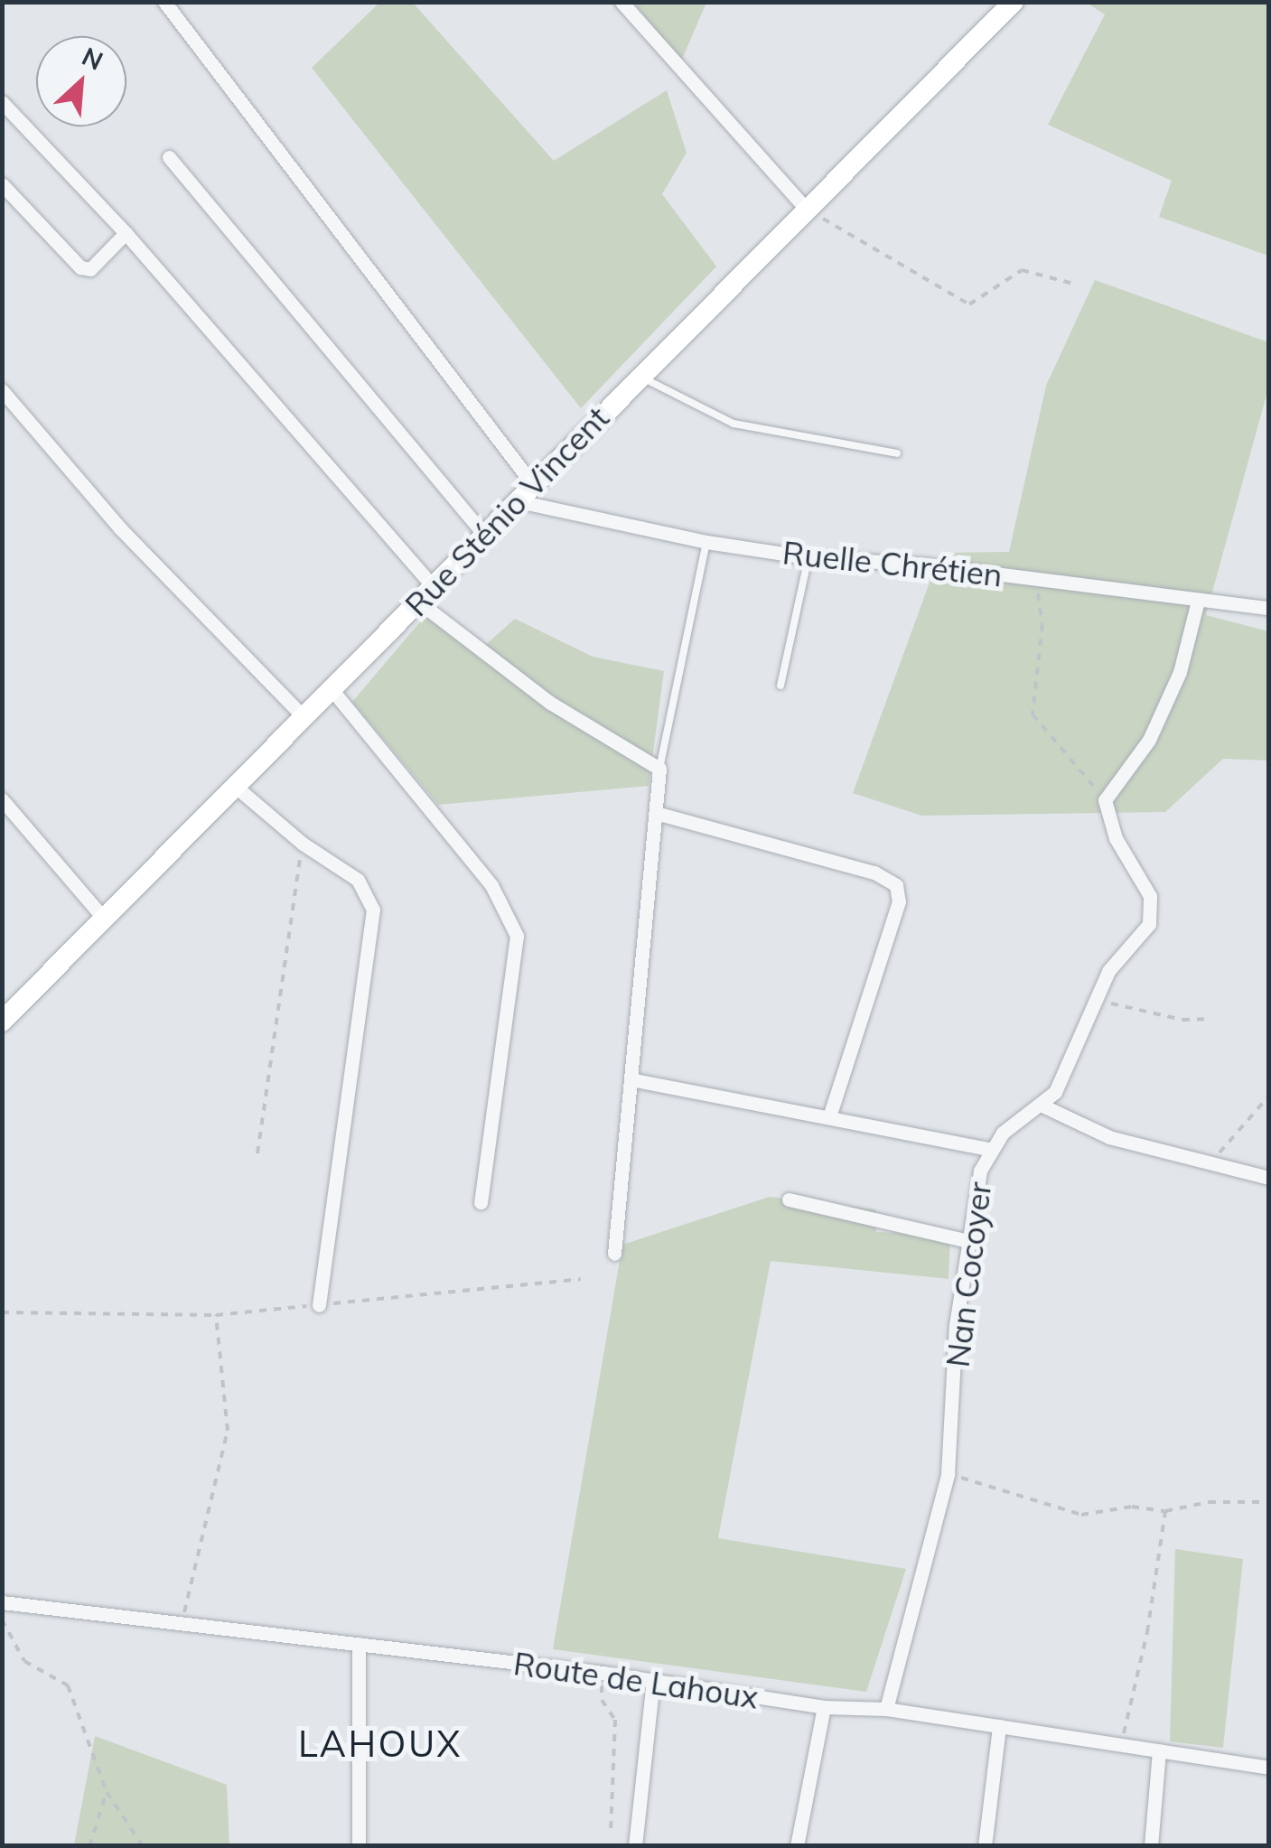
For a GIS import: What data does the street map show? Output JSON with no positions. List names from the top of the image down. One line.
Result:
{"streets":{"main road":["Rue Sténio Vincent"],"street":["Ruelle Chrétien","Nan Cocoyer","Route de Lahoux"]},"crossings":[["Rue Sténio Vincent","Ruelle Chrétien"],["Nan Cocoyer","Route de Lahoux"]],"districts":["LAHOUX"],"north":"top right"}
